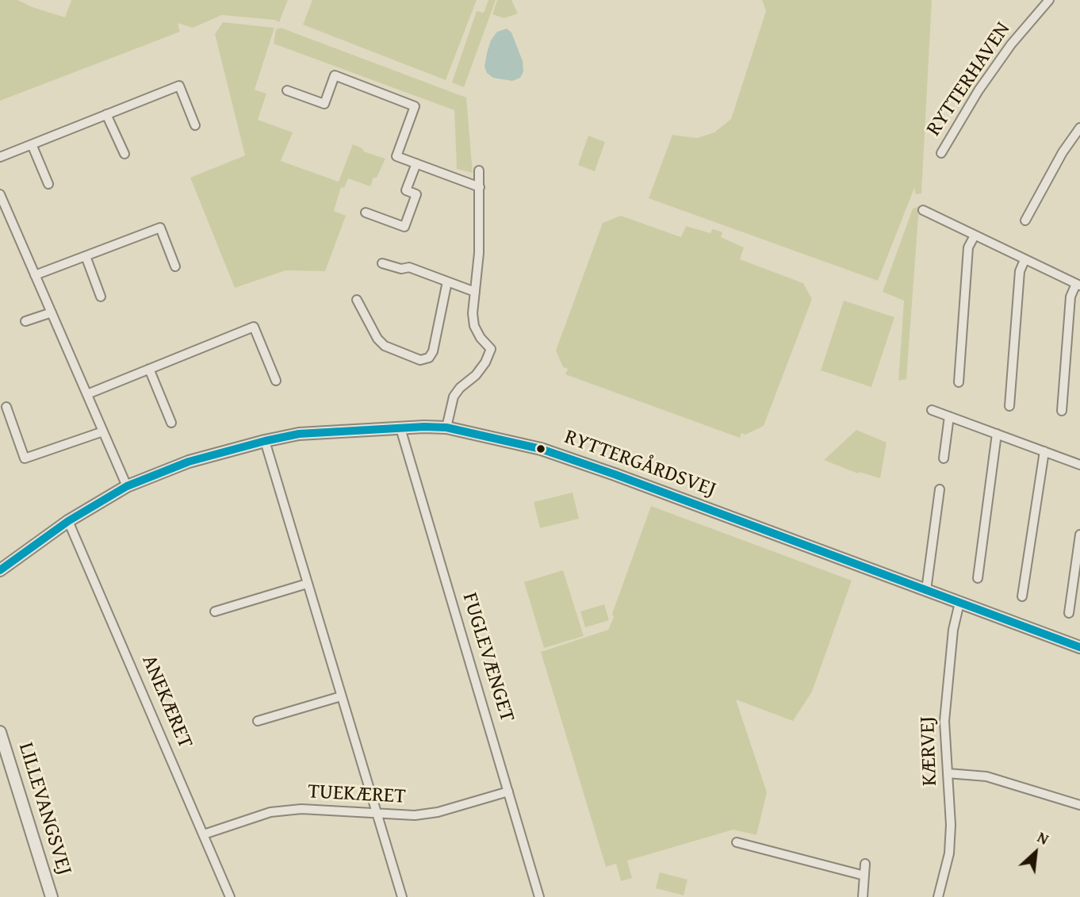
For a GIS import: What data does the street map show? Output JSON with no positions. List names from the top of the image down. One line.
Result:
{"streets":{"street":["RYTTERHAVEN","RYTTERGÅRDSVEJ","FUGLEVÆNGET","ANEKÆRET","KÆRVEJ","TUEKÆRET","LILLEVANGSVEJ"]},"crossings":[["RYTTERGÅRDSVEJ","FUGLEVÆNGET"],["RYTTERGÅRDSVEJ","ANEKÆRET"],["RYTTERGÅRDSVEJ","KÆRVEJ"],["FUGLEVÆNGET","TUEKÆRET"],["ANEKÆRET","TUEKÆRET"]],"north":"top right"}
